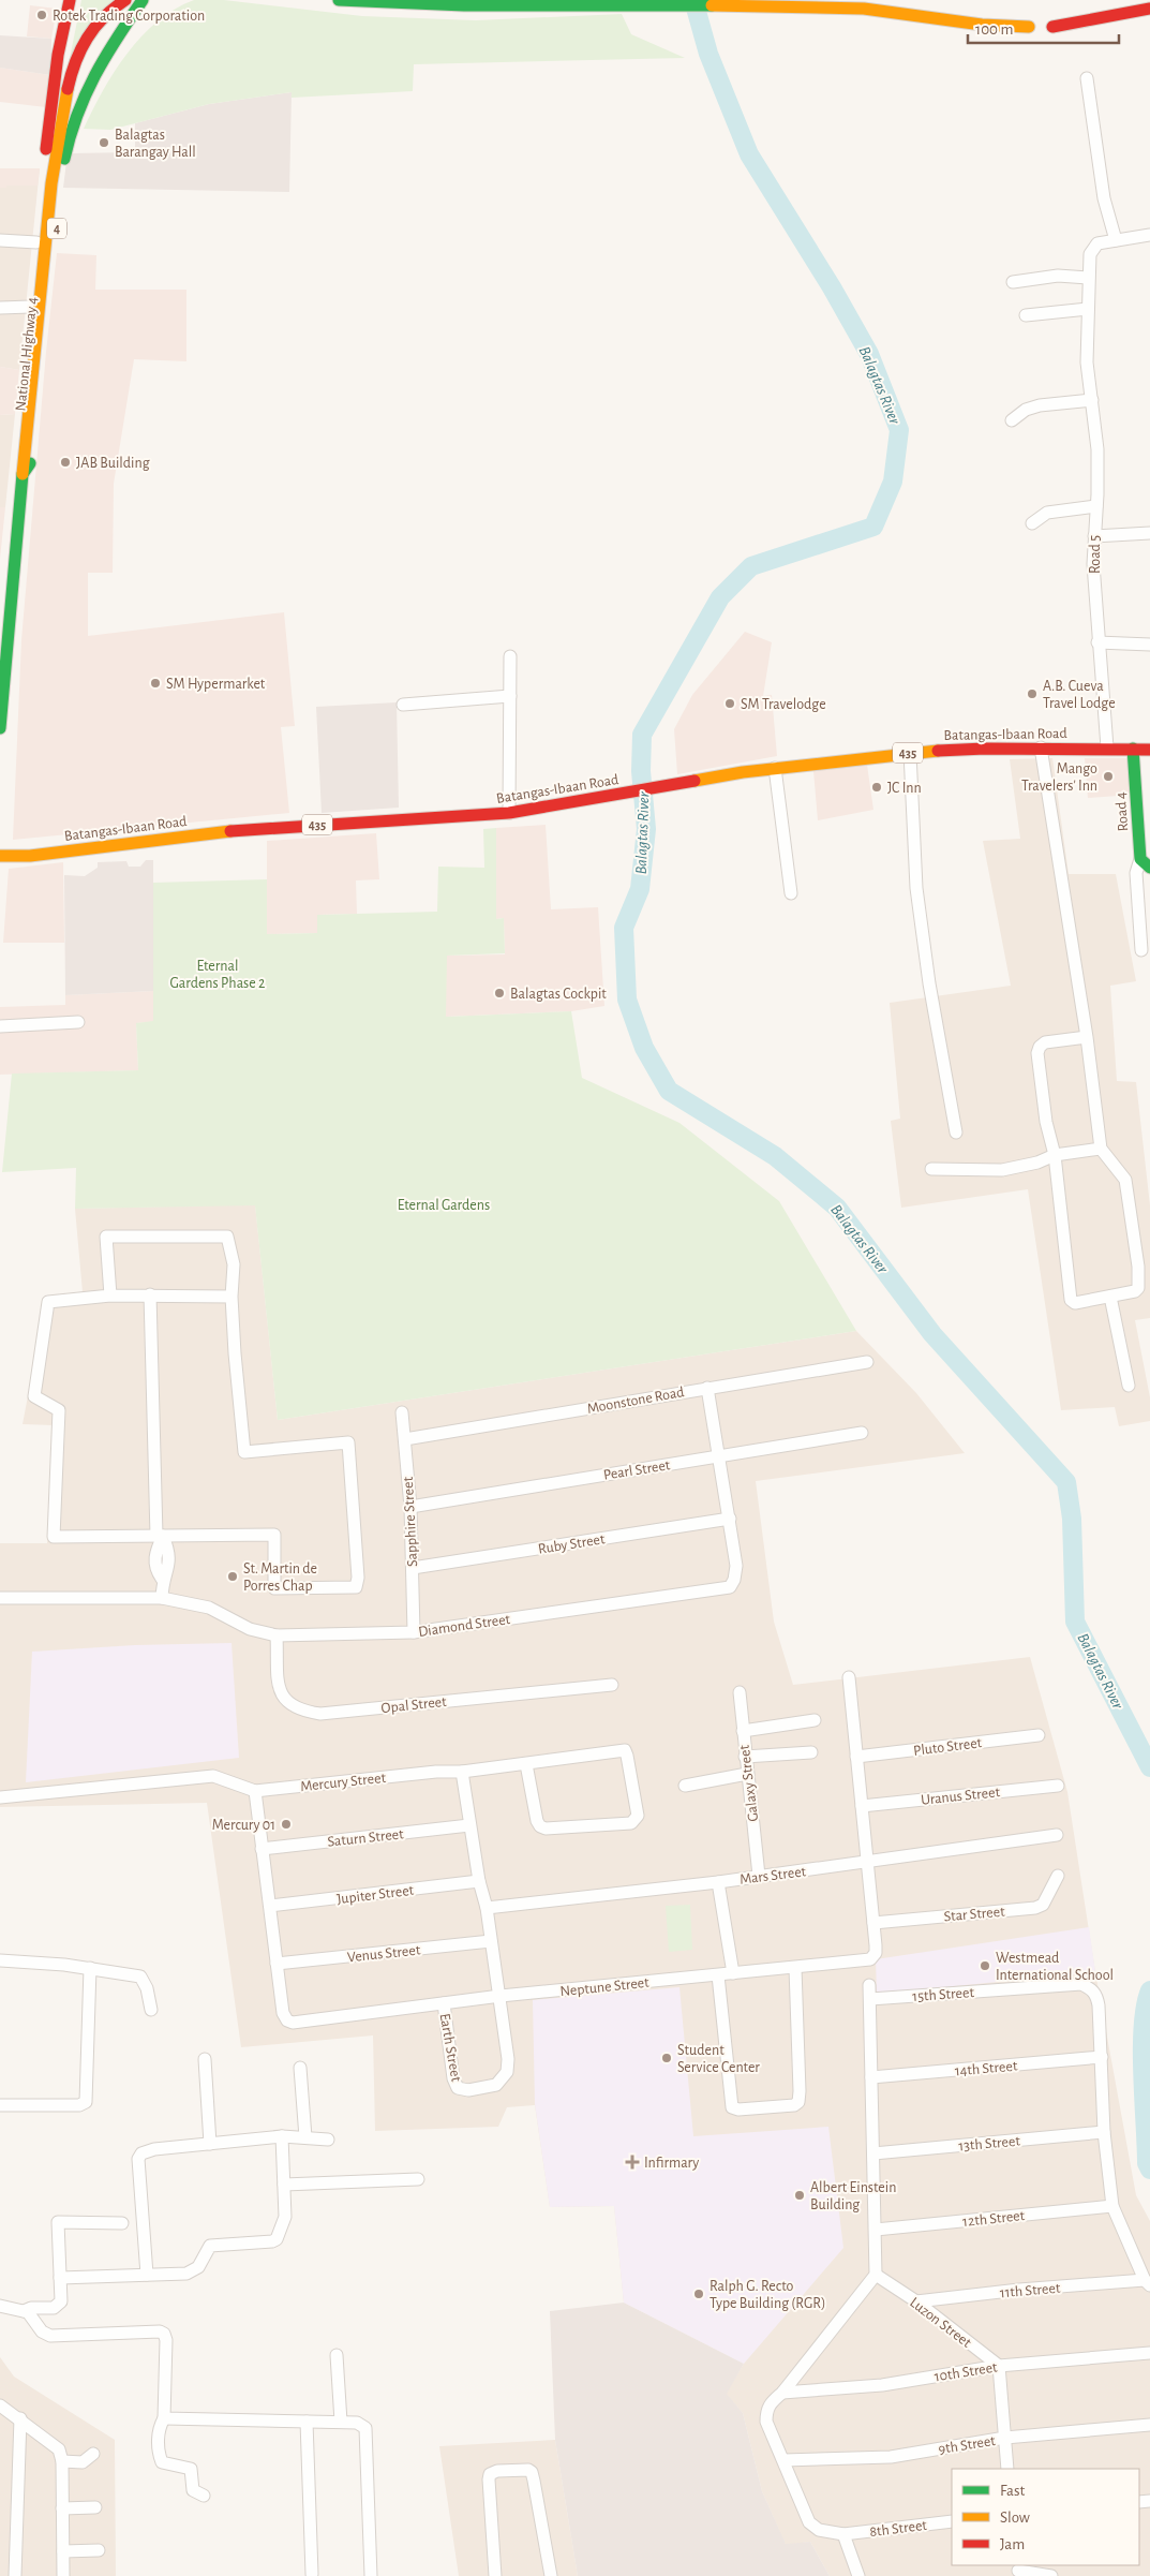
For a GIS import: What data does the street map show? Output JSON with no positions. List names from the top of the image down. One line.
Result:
{"streets":{"main road":["4","National Highway 4","Batangas-Ibaan Road","435","Road 4"],"street":["Road 5","Moonstone Road","Pearl Street","Sapphire Street","Ruby Street","Diamond Street","Opal Street","Pluto Street","Mercury Street","Galaxy Street","Uranus Street","Saturn Street","Mars Street","Jupiter Street","Star Street","Venus Street","Neptune Street","15th Street","Earth Street","14th Street","13th Street","12th Street","11th Street","Luzon Street","10th Street","9th Street","8th Street"]},"crossings":[["Road 5","Batangas-Ibaan Road"],["Batangas-Ibaan Road","Road 4"],["Moonstone Road","Sapphire Street"],["Moonstone Road","Diamond Street"],["Pearl Street","Sapphire Street"],["Pearl Street","Diamond Street"],["Sapphire Street","Ruby Street"],["Sapphire Street","Diamond Street"],["Ruby Street","Diamond Street"],["Diamond Street","Opal Street"],["Pluto Street","Neptune Street"],["Mercury Street","Neptune Street"],["Galaxy Street","Mars Street"],["Uranus Street","Neptune Street"],["Saturn Street","Neptune Street"],["Mars Street","Neptune Street"],["Jupiter Street","Neptune Street"],["Star Street","Neptune Street"],["Venus Street","Neptune Street"],["Neptune Street","Earth Street"],["15th Street","14th Street"],["11th Street","Luzon Street"],["Luzon Street","10th Street"],["Luzon Street","8th Street"],["10th Street","8th Street"],["9th Street","8th Street"]],"water":["Balagtas River"],"parks":["Eternal Gardens Phase 2","Eternal Gardens"],"places":{"other":["Rotek Trading Corporation","Balagtas Barangay Hall","JAB Building","SM Hypermarket","A.B. Cueva Travel Lodge","SM Travelodge","Mango Travelers' Inn","JC Inn","Balagtas Cockpit","St. Martin de Porres Chap","Mercury 01","Westmead International School","Student Service Center","Albert Einstein Building","Ralph G. Recto Type Building (RGR)"],"health":["Infirmary"]},"legend":["Fast","Slow","Jam"],"scale_bar":"100 m"}
